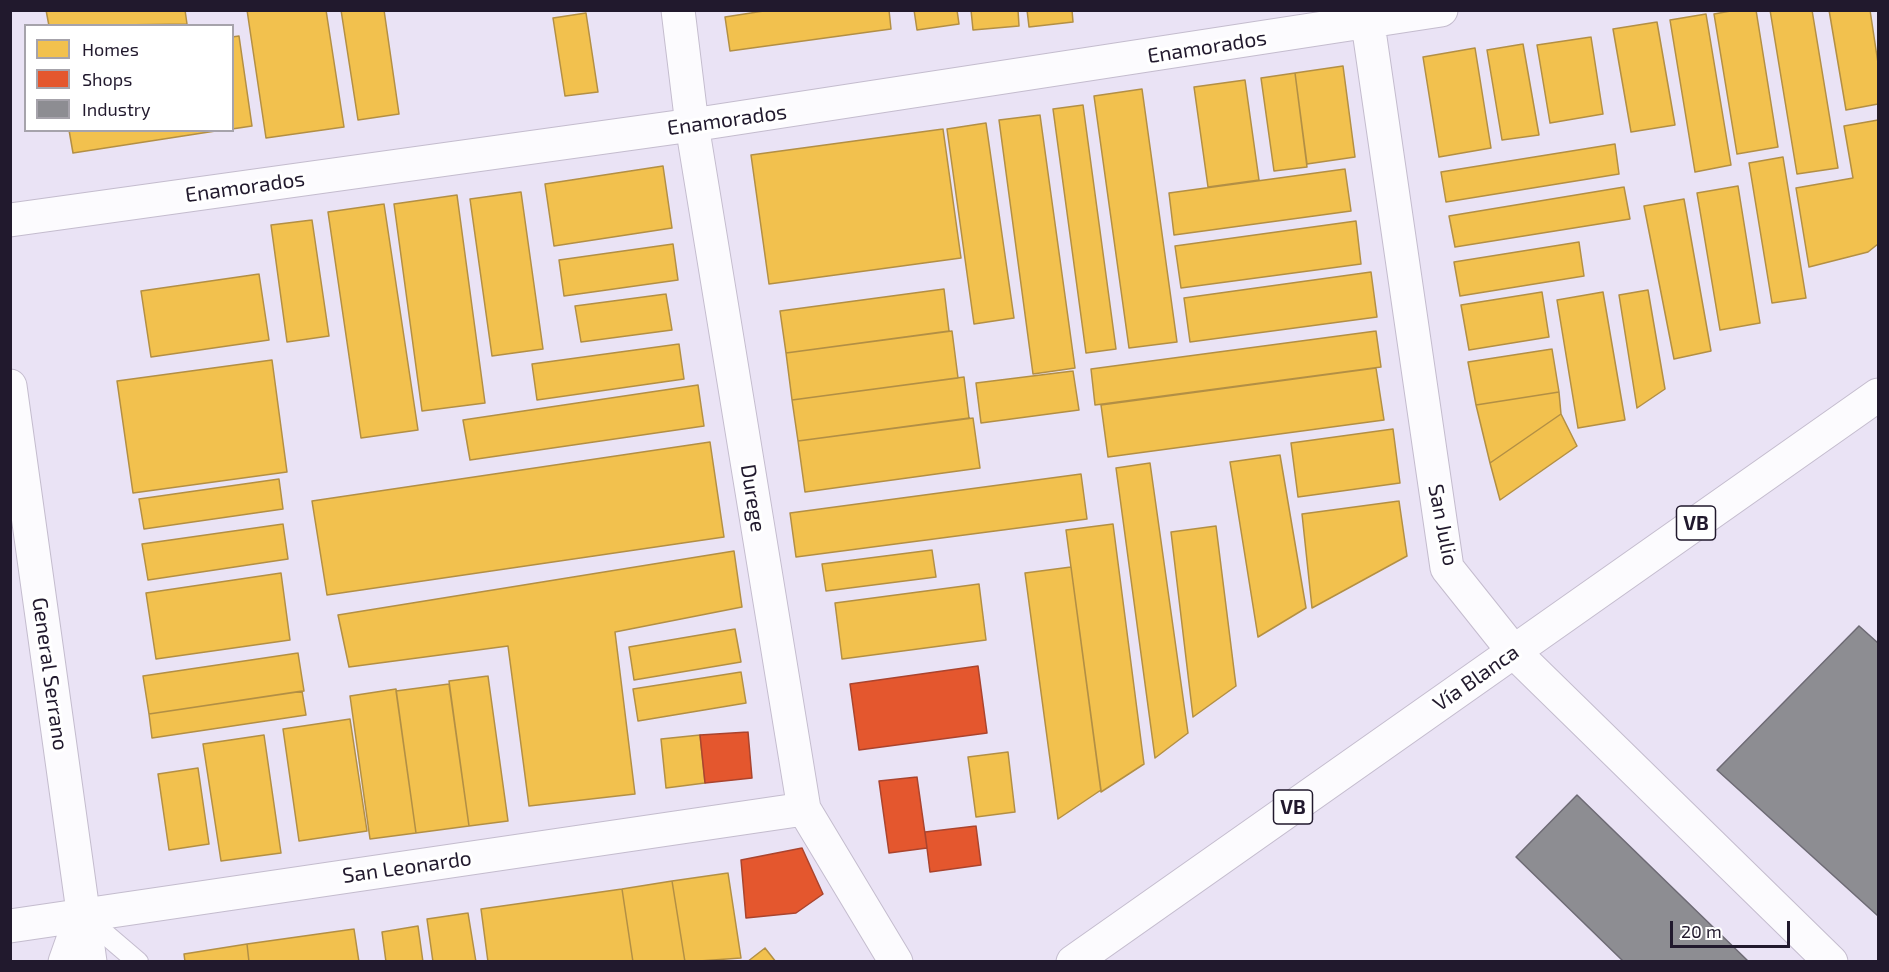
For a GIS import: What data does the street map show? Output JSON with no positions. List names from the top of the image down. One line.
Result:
{"streets":{"street":["Enamorados","Durege","VB","San Julio","General Serrano","Vía Blanca","San Leonardo"]},"crossings":[["Enamorados","Durege"],["Enamorados","San Julio"],["Durege","San Leonardo"],["San Julio","Vía Blanca"],["General Serrano","San Leonardo"]],"legend":["Homes","Shops","Industry"],"scale_bar":"20 m"}
